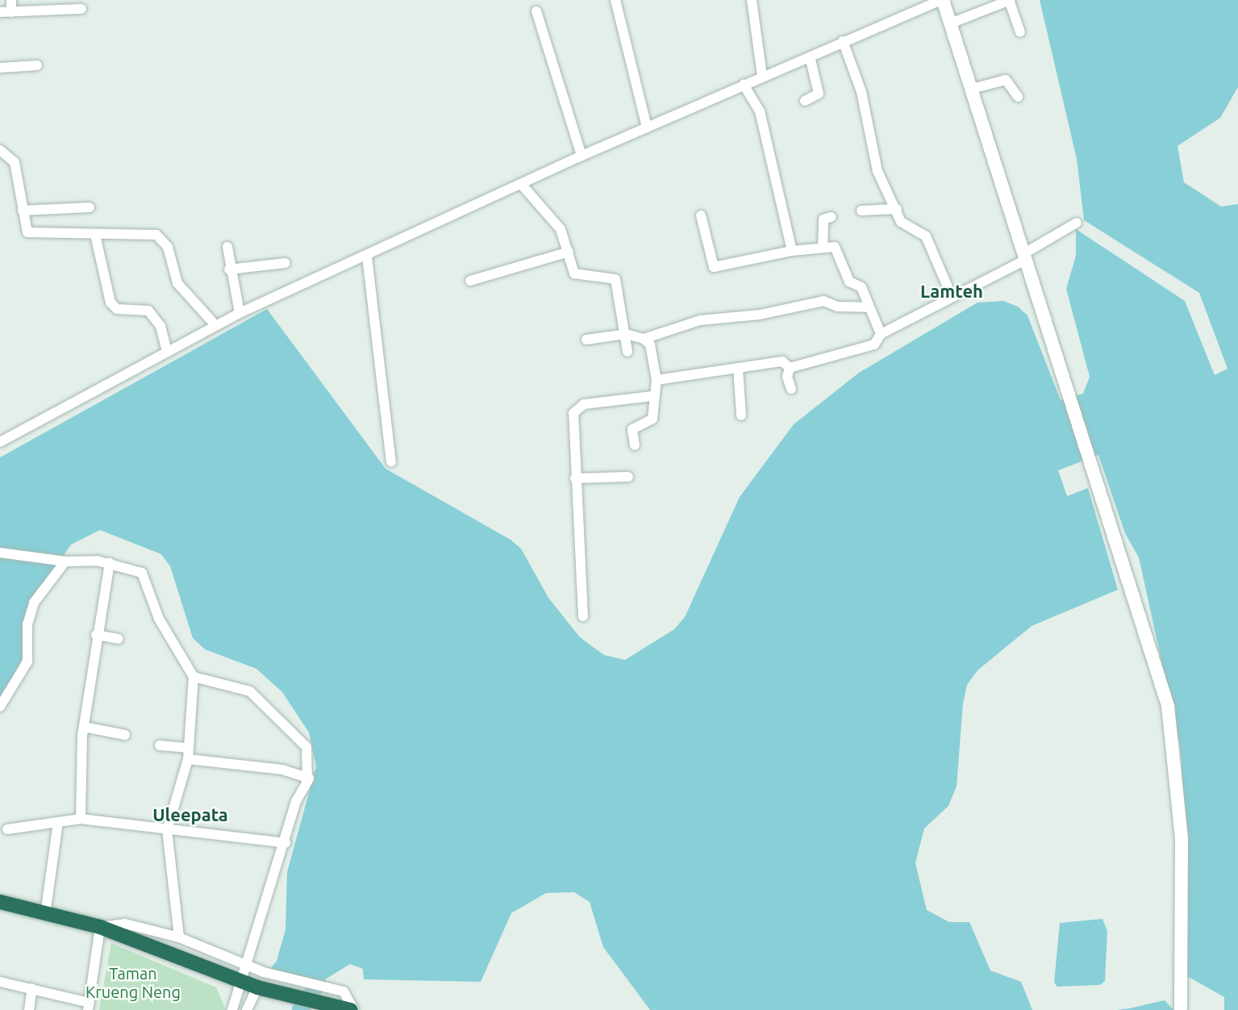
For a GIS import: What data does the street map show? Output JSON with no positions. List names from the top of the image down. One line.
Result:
{"districts":["Lamteh","Uleepata"],"parks":["Taman Krueng Neng"]}
